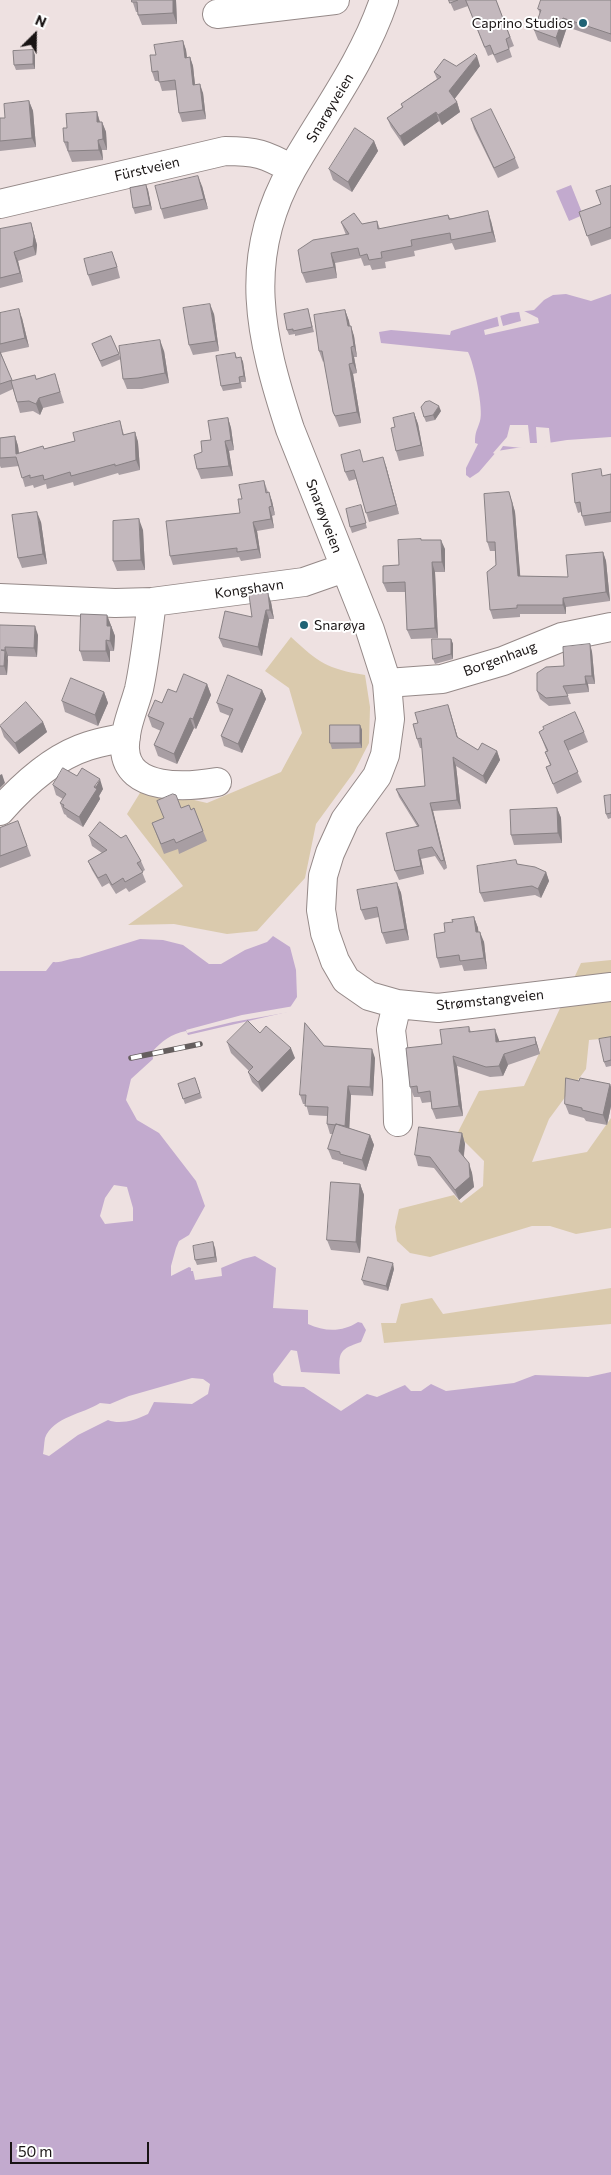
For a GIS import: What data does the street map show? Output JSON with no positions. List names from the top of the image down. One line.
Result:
{"streets":{"street":["Snarøyveien","Fürstveien","Kongshavn","Borgenhaug","Strømstangveien"]},"crossings":[["Snarøyveien","Fürstveien"],["Snarøyveien","Kongshavn"],["Snarøyveien","Borgenhaug"],["Snarøyveien","Strømstangveien"]],"places":["Caprino Studios","Snarøya"],"scale_bar":"50 m","north":"top right"}
